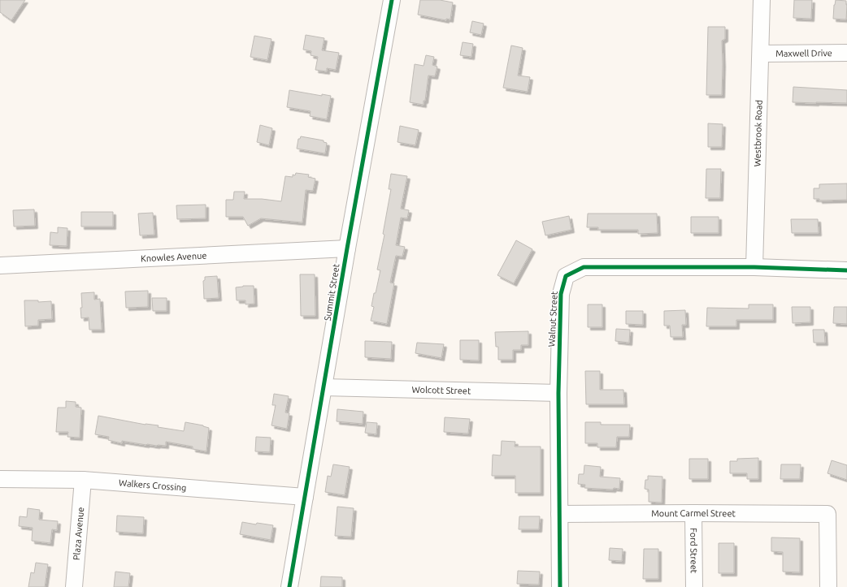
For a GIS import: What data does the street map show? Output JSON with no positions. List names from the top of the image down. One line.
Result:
{"streets":{"street":["Maxwell Drive","Westbrook Road","Knowles Avenue","Summit Street","Walnut Street","Wolcott Street","Walkers Crossing","Mount Carmel Street","Plaza Avenue","Ford Street"]},"crossings":[["Maxwell Drive","Westbrook Road"],["Westbrook Road","Walnut Street"],["Knowles Avenue","Summit Street"],["Summit Street","Wolcott Street"],["Summit Street","Walkers Crossing"],["Walnut Street","Wolcott Street"],["Walnut Street","Mount Carmel Street"],["Walkers Crossing","Plaza Avenue"],["Mount Carmel Street","Ford Street"]]}
